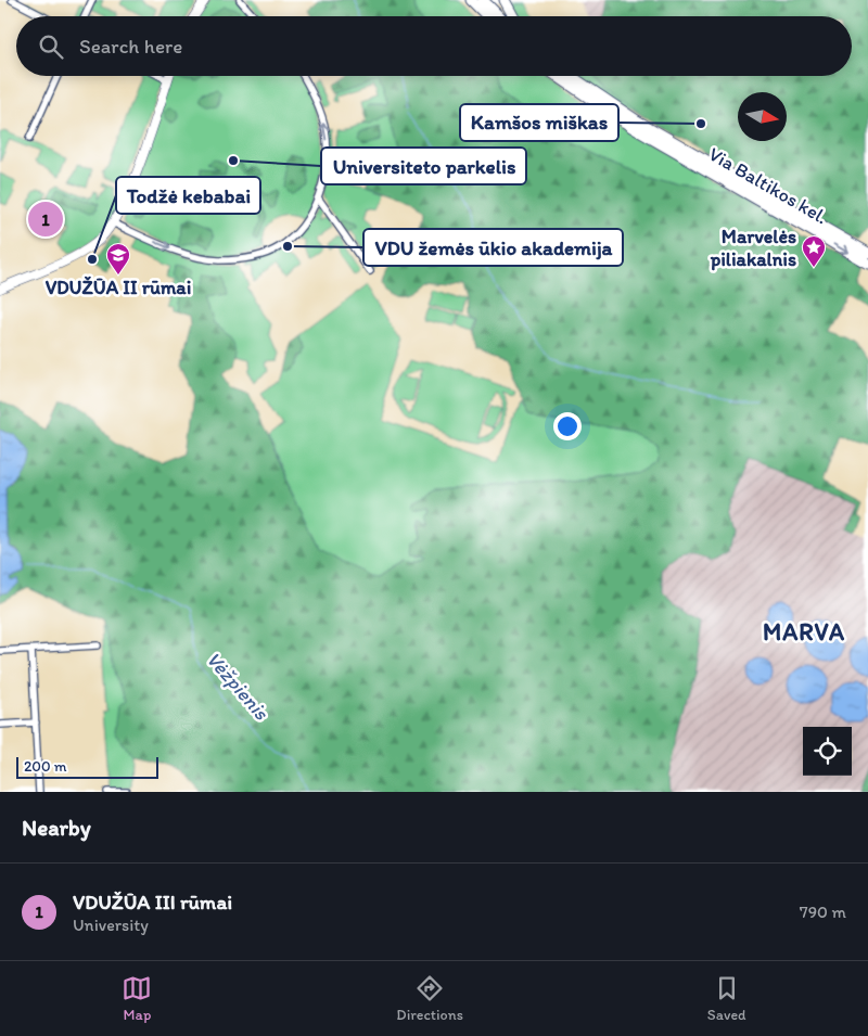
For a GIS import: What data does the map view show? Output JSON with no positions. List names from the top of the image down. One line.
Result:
{"streets":{"highway":["Via Baltikos kel."]},"districts":["MARVA"],"water":["Vėžpienis"],"places":{"other":["Kamšos miškas","Universiteto parkelis","VDU žemės ūkio akademija","Todžė kebabai"],"place":["Marvelės piliakalnis"],"school or university":["VDUŽŪA II rūmai"]},"scale_bar":"200 m","north":"right","page":{"search":"Search here","pins":"1","scale":"200 m","heading":"Nearby","list":[{"mark":"1","name":"VDUŽŪA III rūmai","note":"University","value":"790 m"}],"nav":["Map","Directions","Saved"]}}
